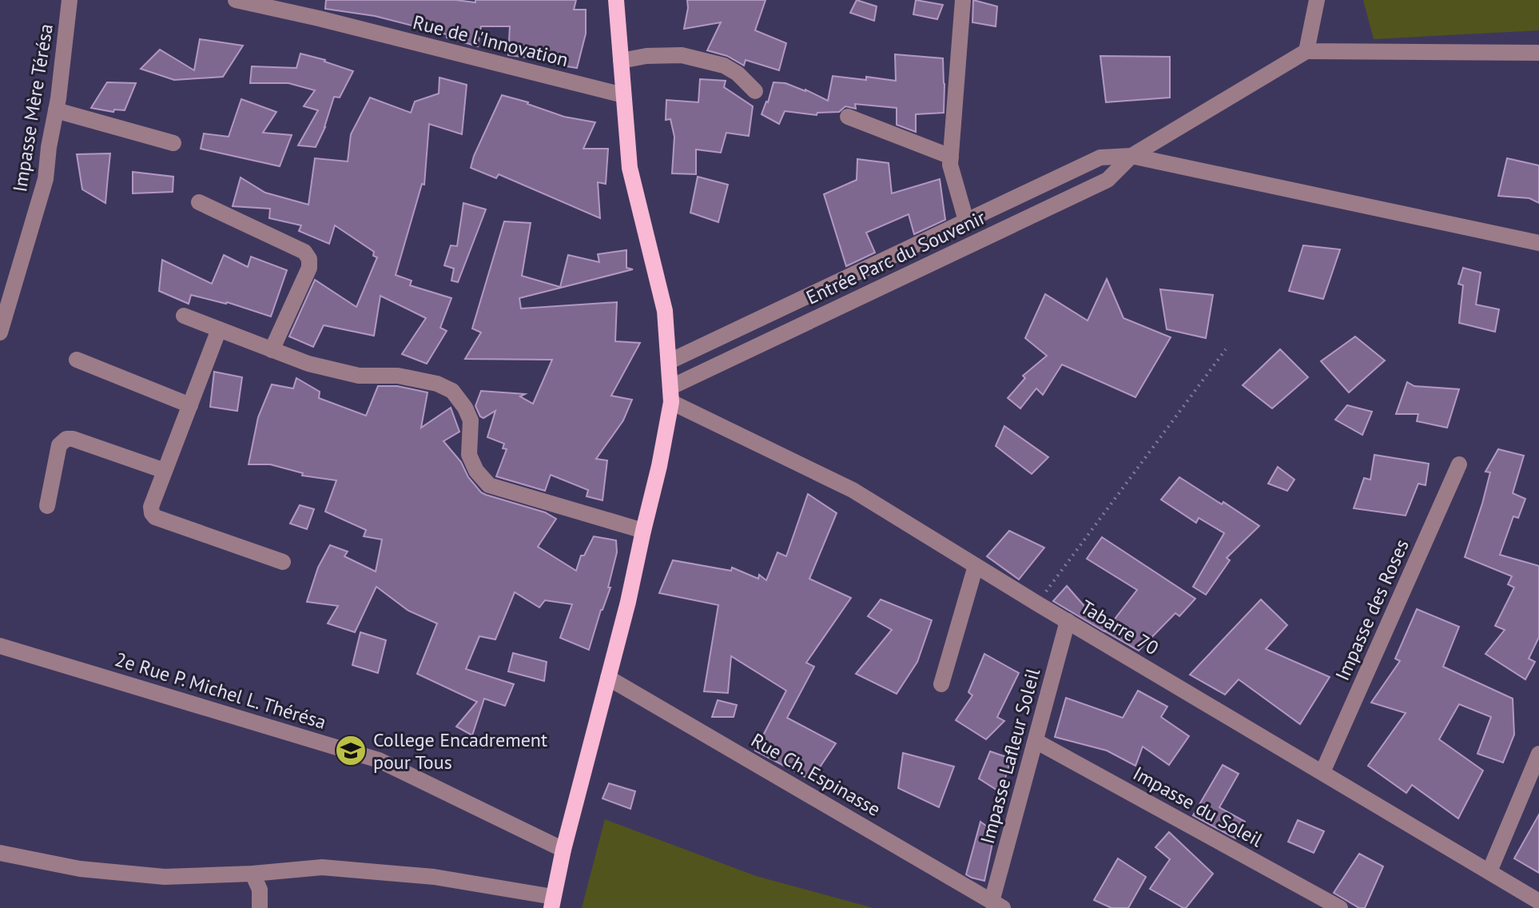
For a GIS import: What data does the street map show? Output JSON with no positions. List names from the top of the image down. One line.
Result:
{"streets":{"street":["Rue de l'Innovation","Impasse Mère Térésa","Entrée Parc du Souvenir","Impasse des Roses","Tabarre 70","2e Rue P. Michel L. Thérésa","Impasse Lafleur Soleil","Rue Ch. Espinasse","Impasse du Soleil"]},"crossings":[["Entrée Parc du Souvenir","Tabarre 70"],["Impasse des Roses","Tabarre 70"],["Tabarre 70","Impasse Lafleur Soleil"],["Impasse Lafleur Soleil","Rue Ch. Espinasse"],["Impasse Lafleur Soleil","Impasse du Soleil"]],"places":{"school or university":["College Encadrement pour Tous"]}}
